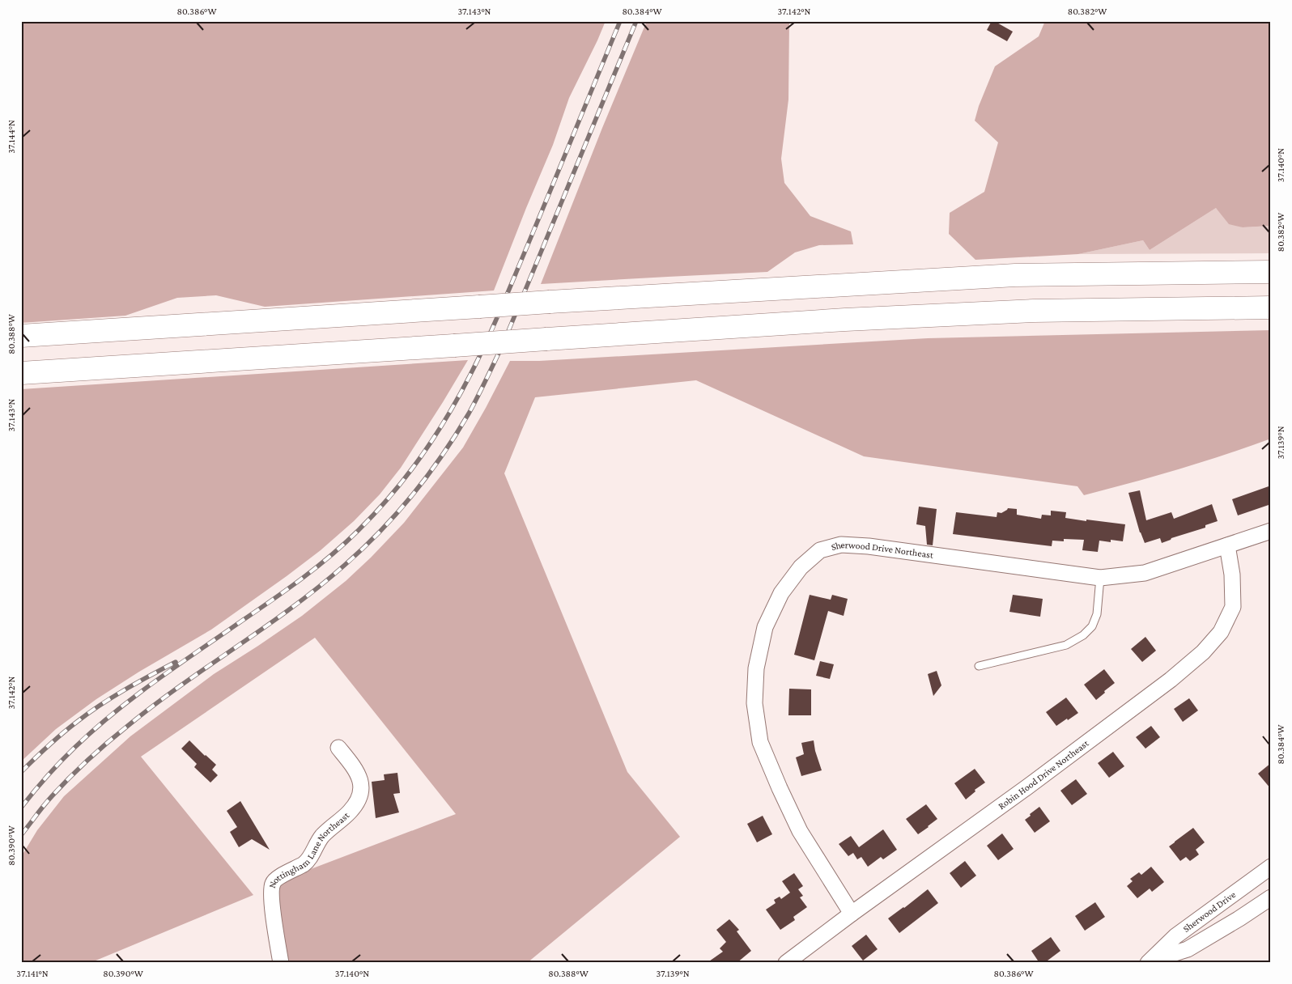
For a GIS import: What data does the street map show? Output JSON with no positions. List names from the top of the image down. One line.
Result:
{"streets":{"street":["Sherwood Drive Northeast","Robin Hood Drive Northeast","Nottingham Lane Northeast","Sherwood Drive"]},"crossings":[["Sherwood Drive Northeast","Robin Hood Drive Northeast"]],"coordinates":["80.386°W","37.143°N","80.384°W","37.142°N","80.382°W","37.144°N","37.140°N","80.388°W","37.139°N","80.390°W","37.141°N"]}
